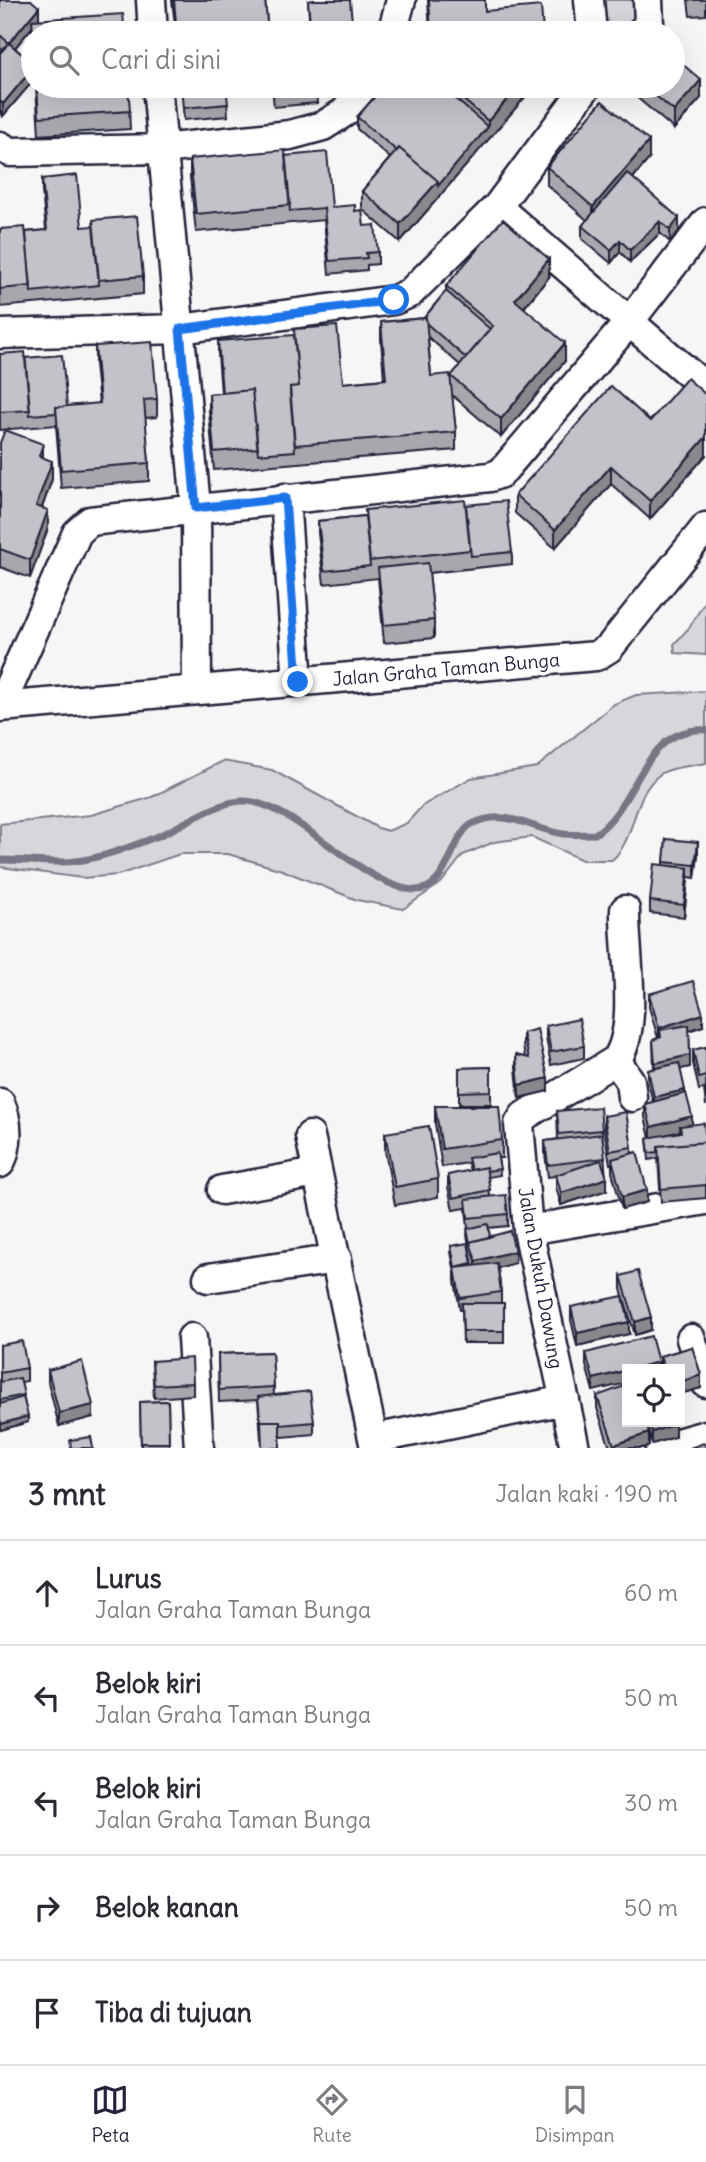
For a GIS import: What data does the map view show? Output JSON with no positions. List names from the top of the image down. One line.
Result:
{"streets":{"street":["Jalan Graha Taman Bunga","Jalan Dukuh Dawung"]},"page":{"search":"Cari di sini","heading":["3 mnt","Jalan kaki · 190 m"],"list":[["Lurus","Jalan Graha Taman Bunga","60 m"],["Belok kiri","Jalan Graha Taman Bunga","50 m"],["Belok kiri","Jalan Graha Taman Bunga","30 m"],["Belok kanan","50 m"],"Tiba di tujuan"],"nav":["Peta","Rute","Disimpan"]}}
